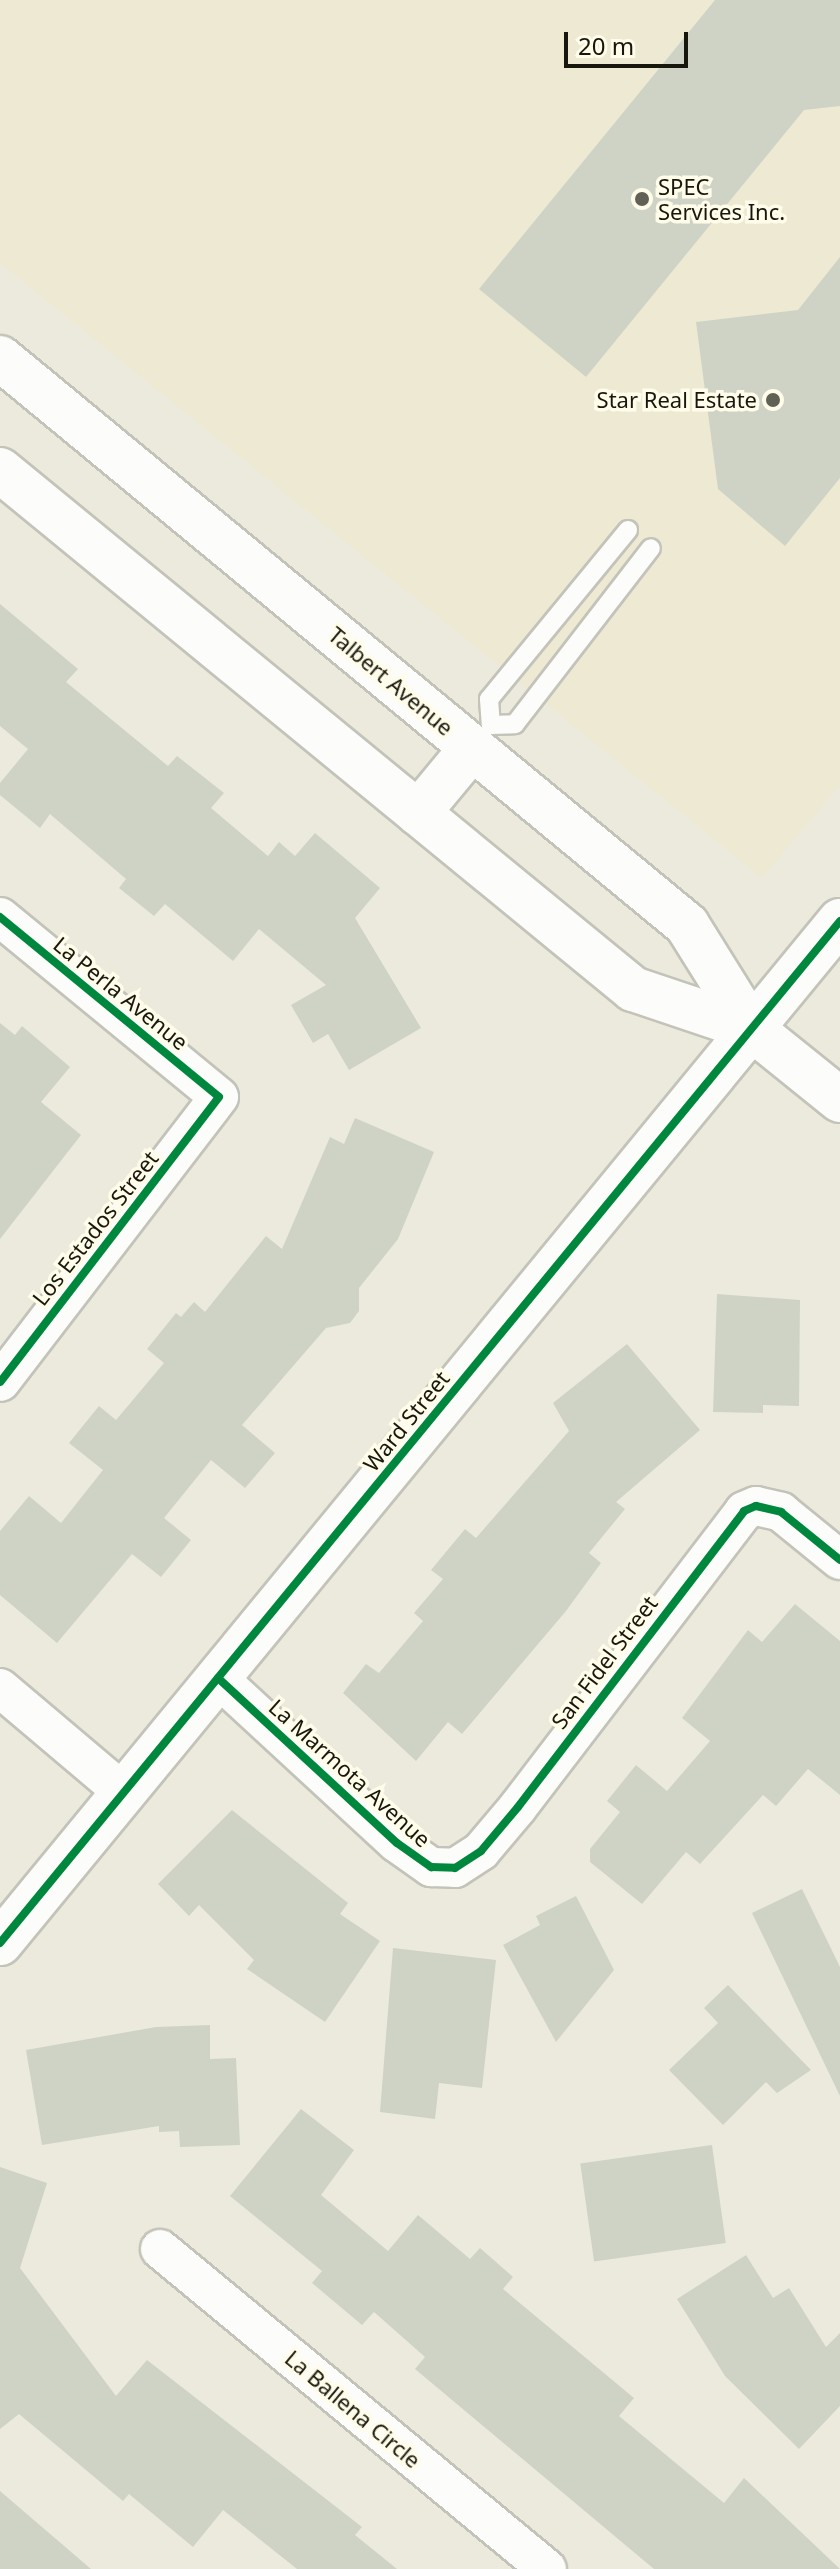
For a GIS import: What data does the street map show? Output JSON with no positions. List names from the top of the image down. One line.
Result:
{"streets":{"main road":["Talbert Avenue","Ward Street"],"street":["La Perla Avenue","Los Estados Street","San Fidel Street","La Marmota Avenue","La Ballena Circle"]},"crossings":[["Talbert Avenue","Ward Street"],["La Perla Avenue","Los Estados Street"],["Ward Street","La Marmota Avenue"],["San Fidel Street","La Marmota Avenue"]],"places":["SPEC Services Inc.","Star Real Estate"],"scale_bar":"20 m"}
